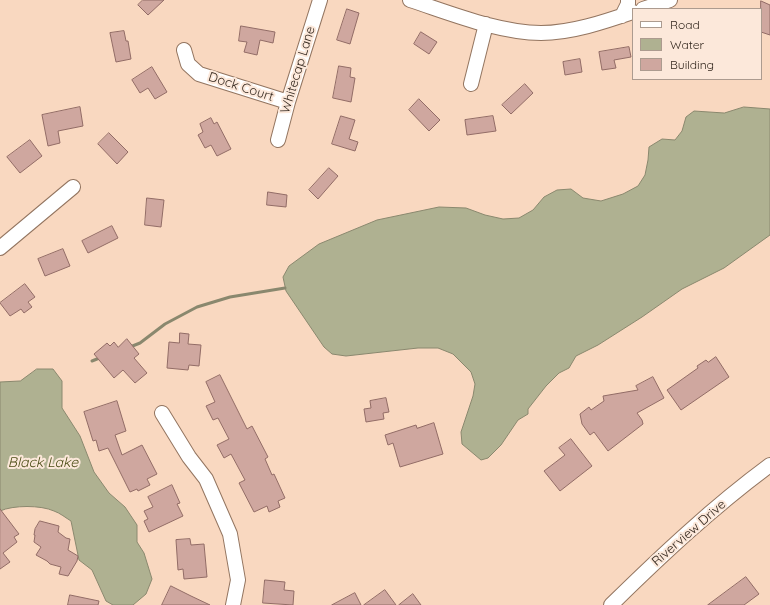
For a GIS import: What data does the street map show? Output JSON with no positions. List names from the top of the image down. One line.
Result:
{"streets":{"street":["Whitecap Lane","Dock Court","Riverview Drive"]},"crossings":[["Whitecap Lane","Dock Court"]],"water":["Black Lake"],"legend":["Road","Water","Building"]}
